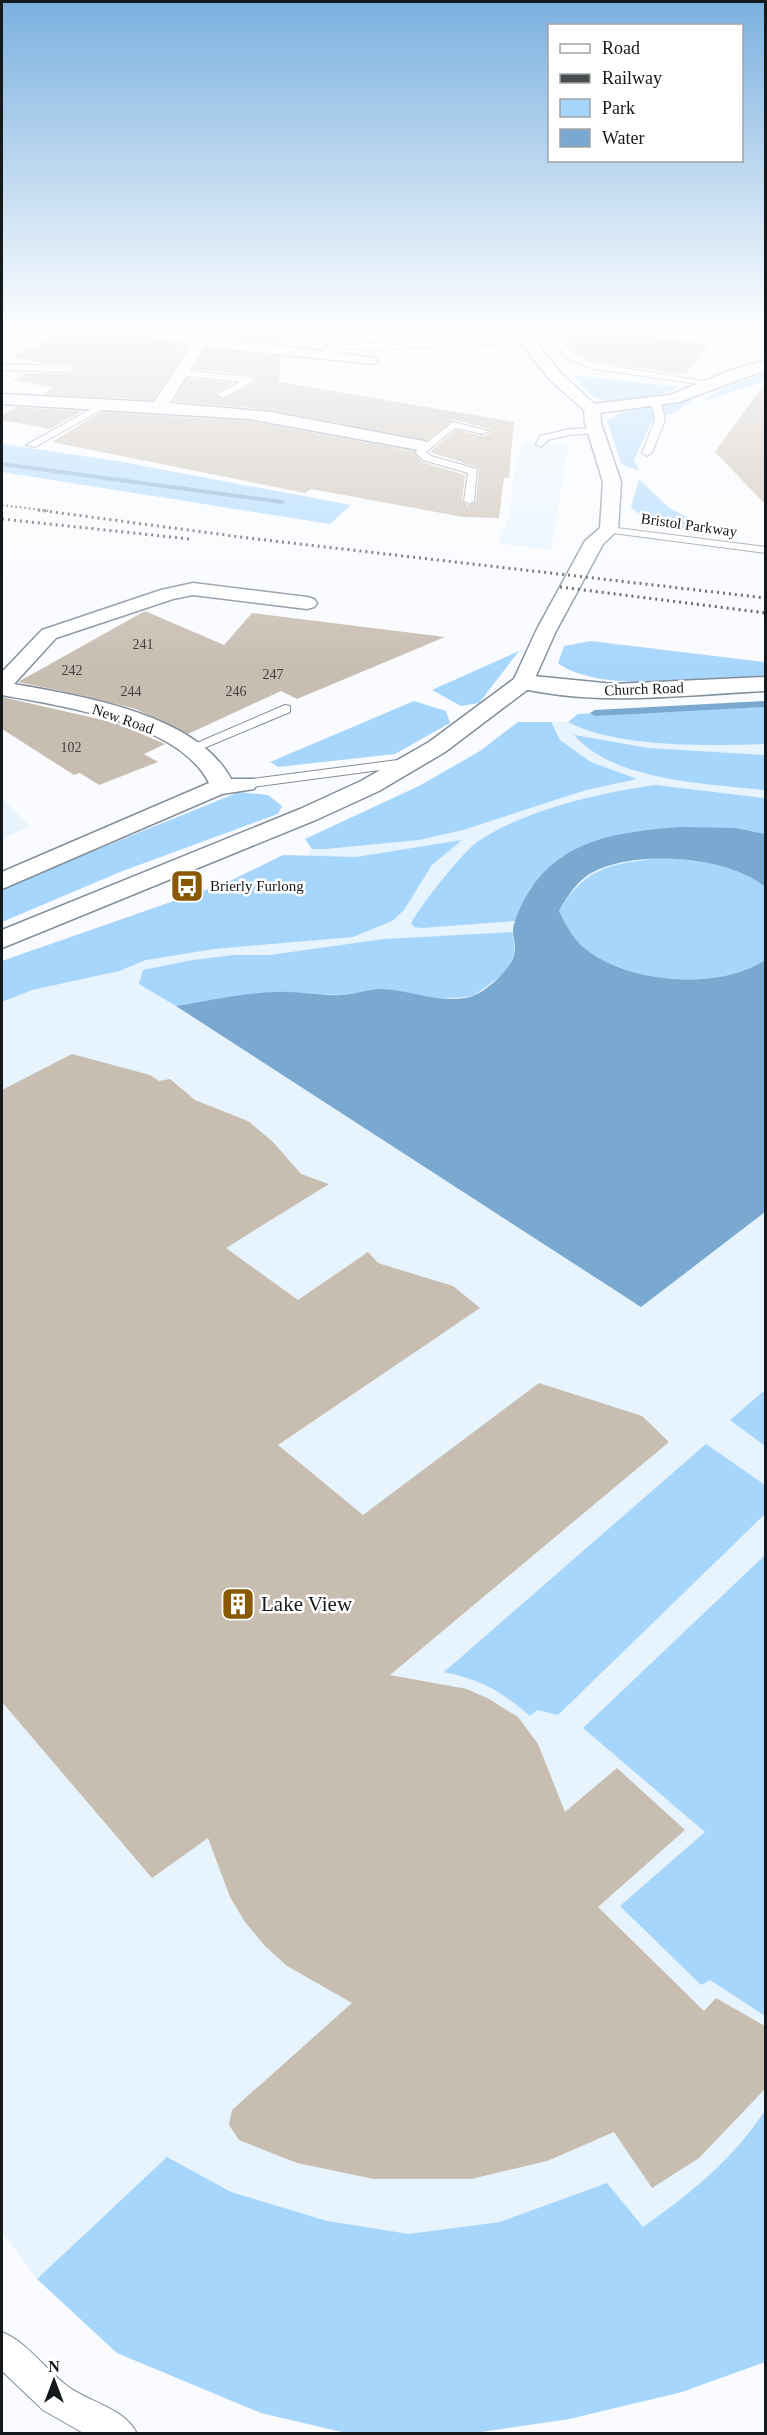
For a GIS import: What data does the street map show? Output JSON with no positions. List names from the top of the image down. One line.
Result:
{"streets":{"street":["Church Road","New Road"],"lane":["Bristol Parkway"]},"places":{"bus stop":["Brierly Furlong"],"building":["Lake View"]},"house_numbers":["241","242","247","244","246","102"],"legend":["Road","Railway","Park","Water"],"north":"top"}
